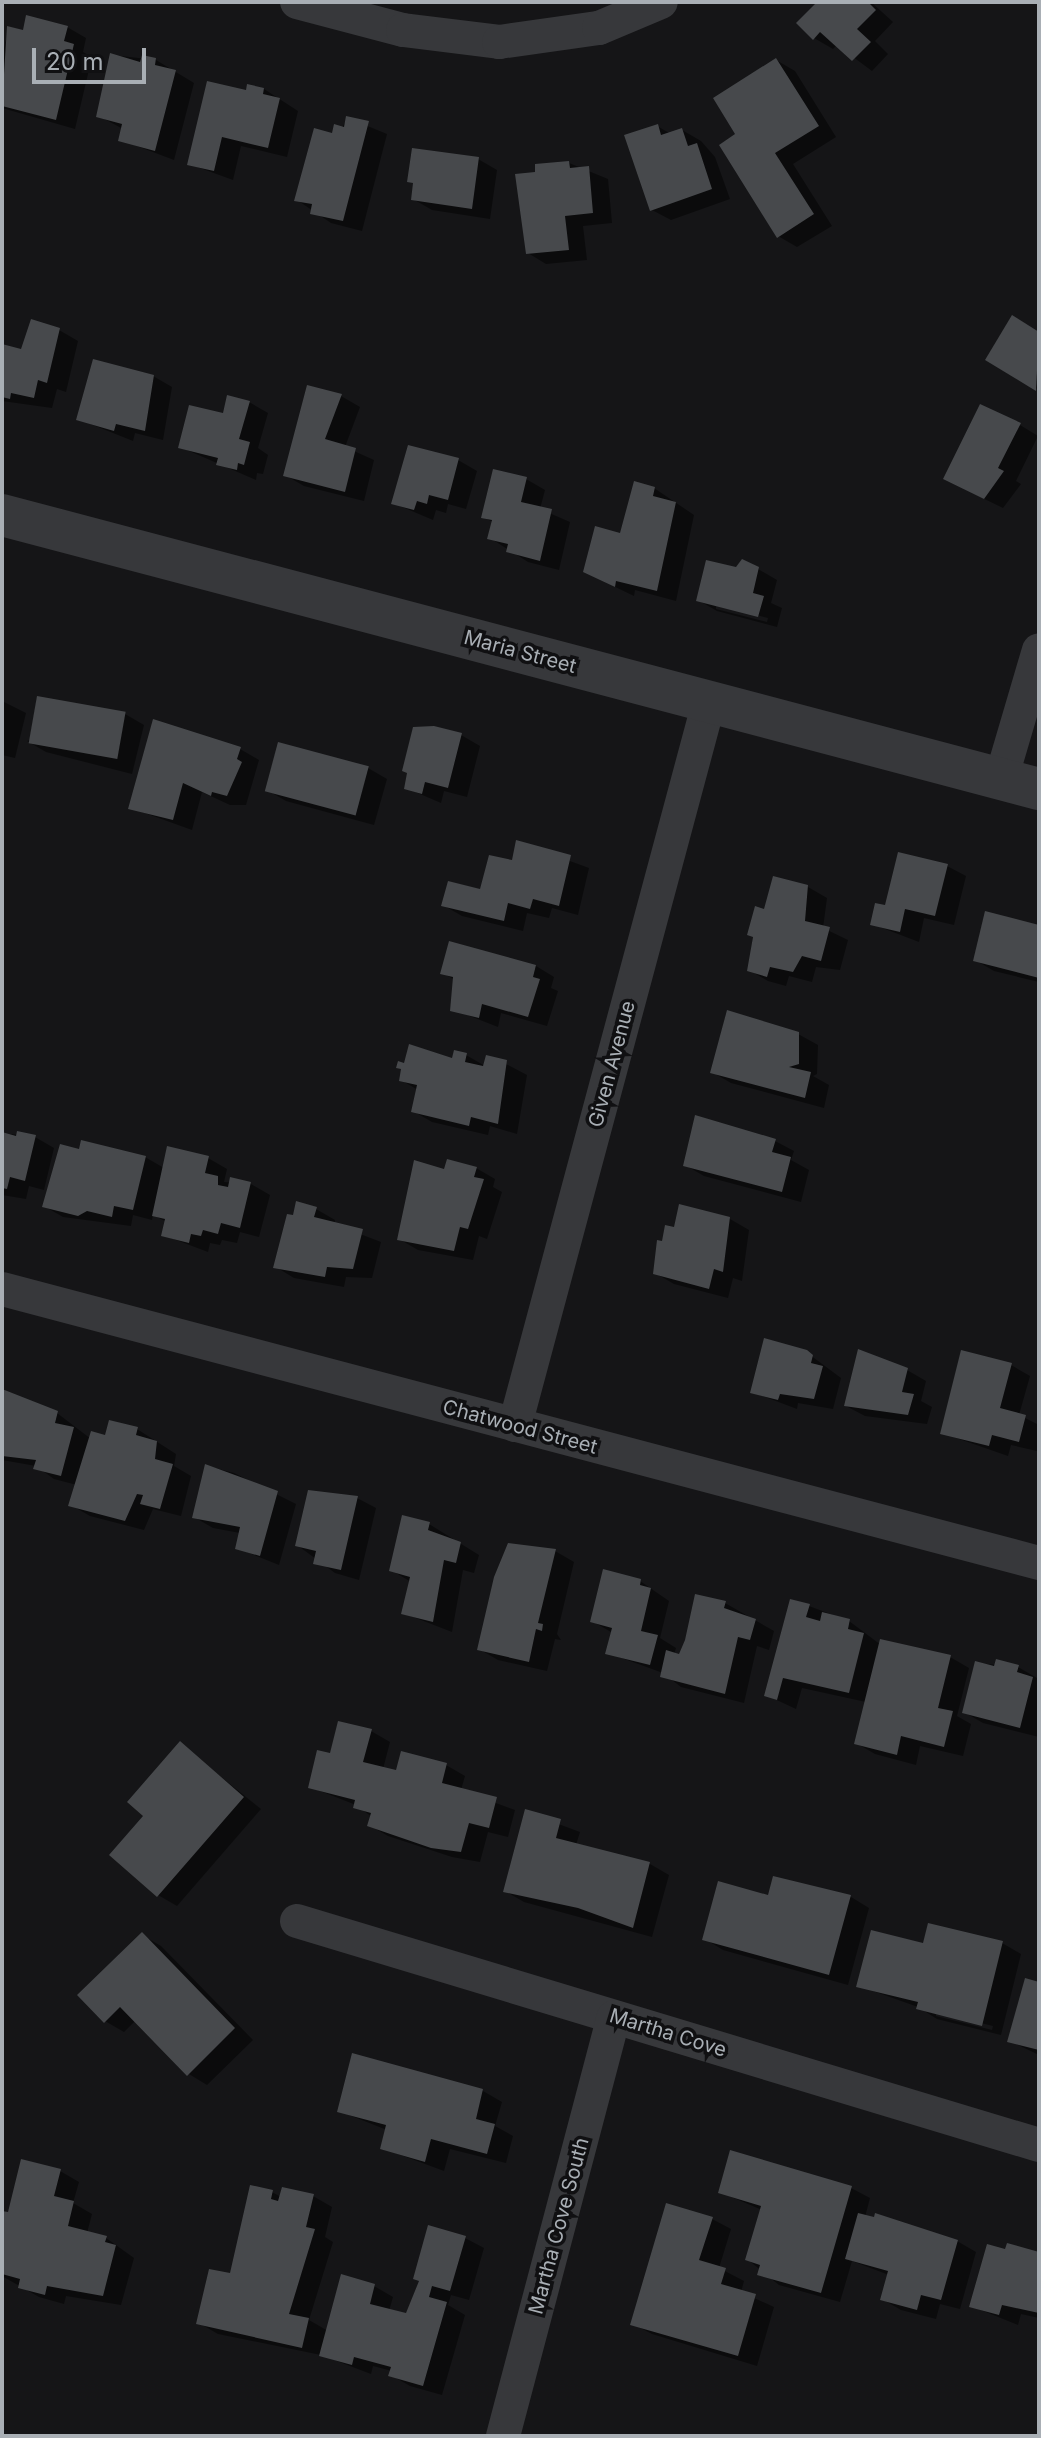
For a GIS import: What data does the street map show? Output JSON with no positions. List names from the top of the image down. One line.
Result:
{"streets":{"street":["Maria Street","Given Avenue","Chatwood Street","Martha Cove","Martha Cove South"]},"crossings":[["Maria Street","Given Avenue"],["Given Avenue","Chatwood Street"],["Martha Cove","Martha Cove South"]],"scale_bar":"20 m"}
